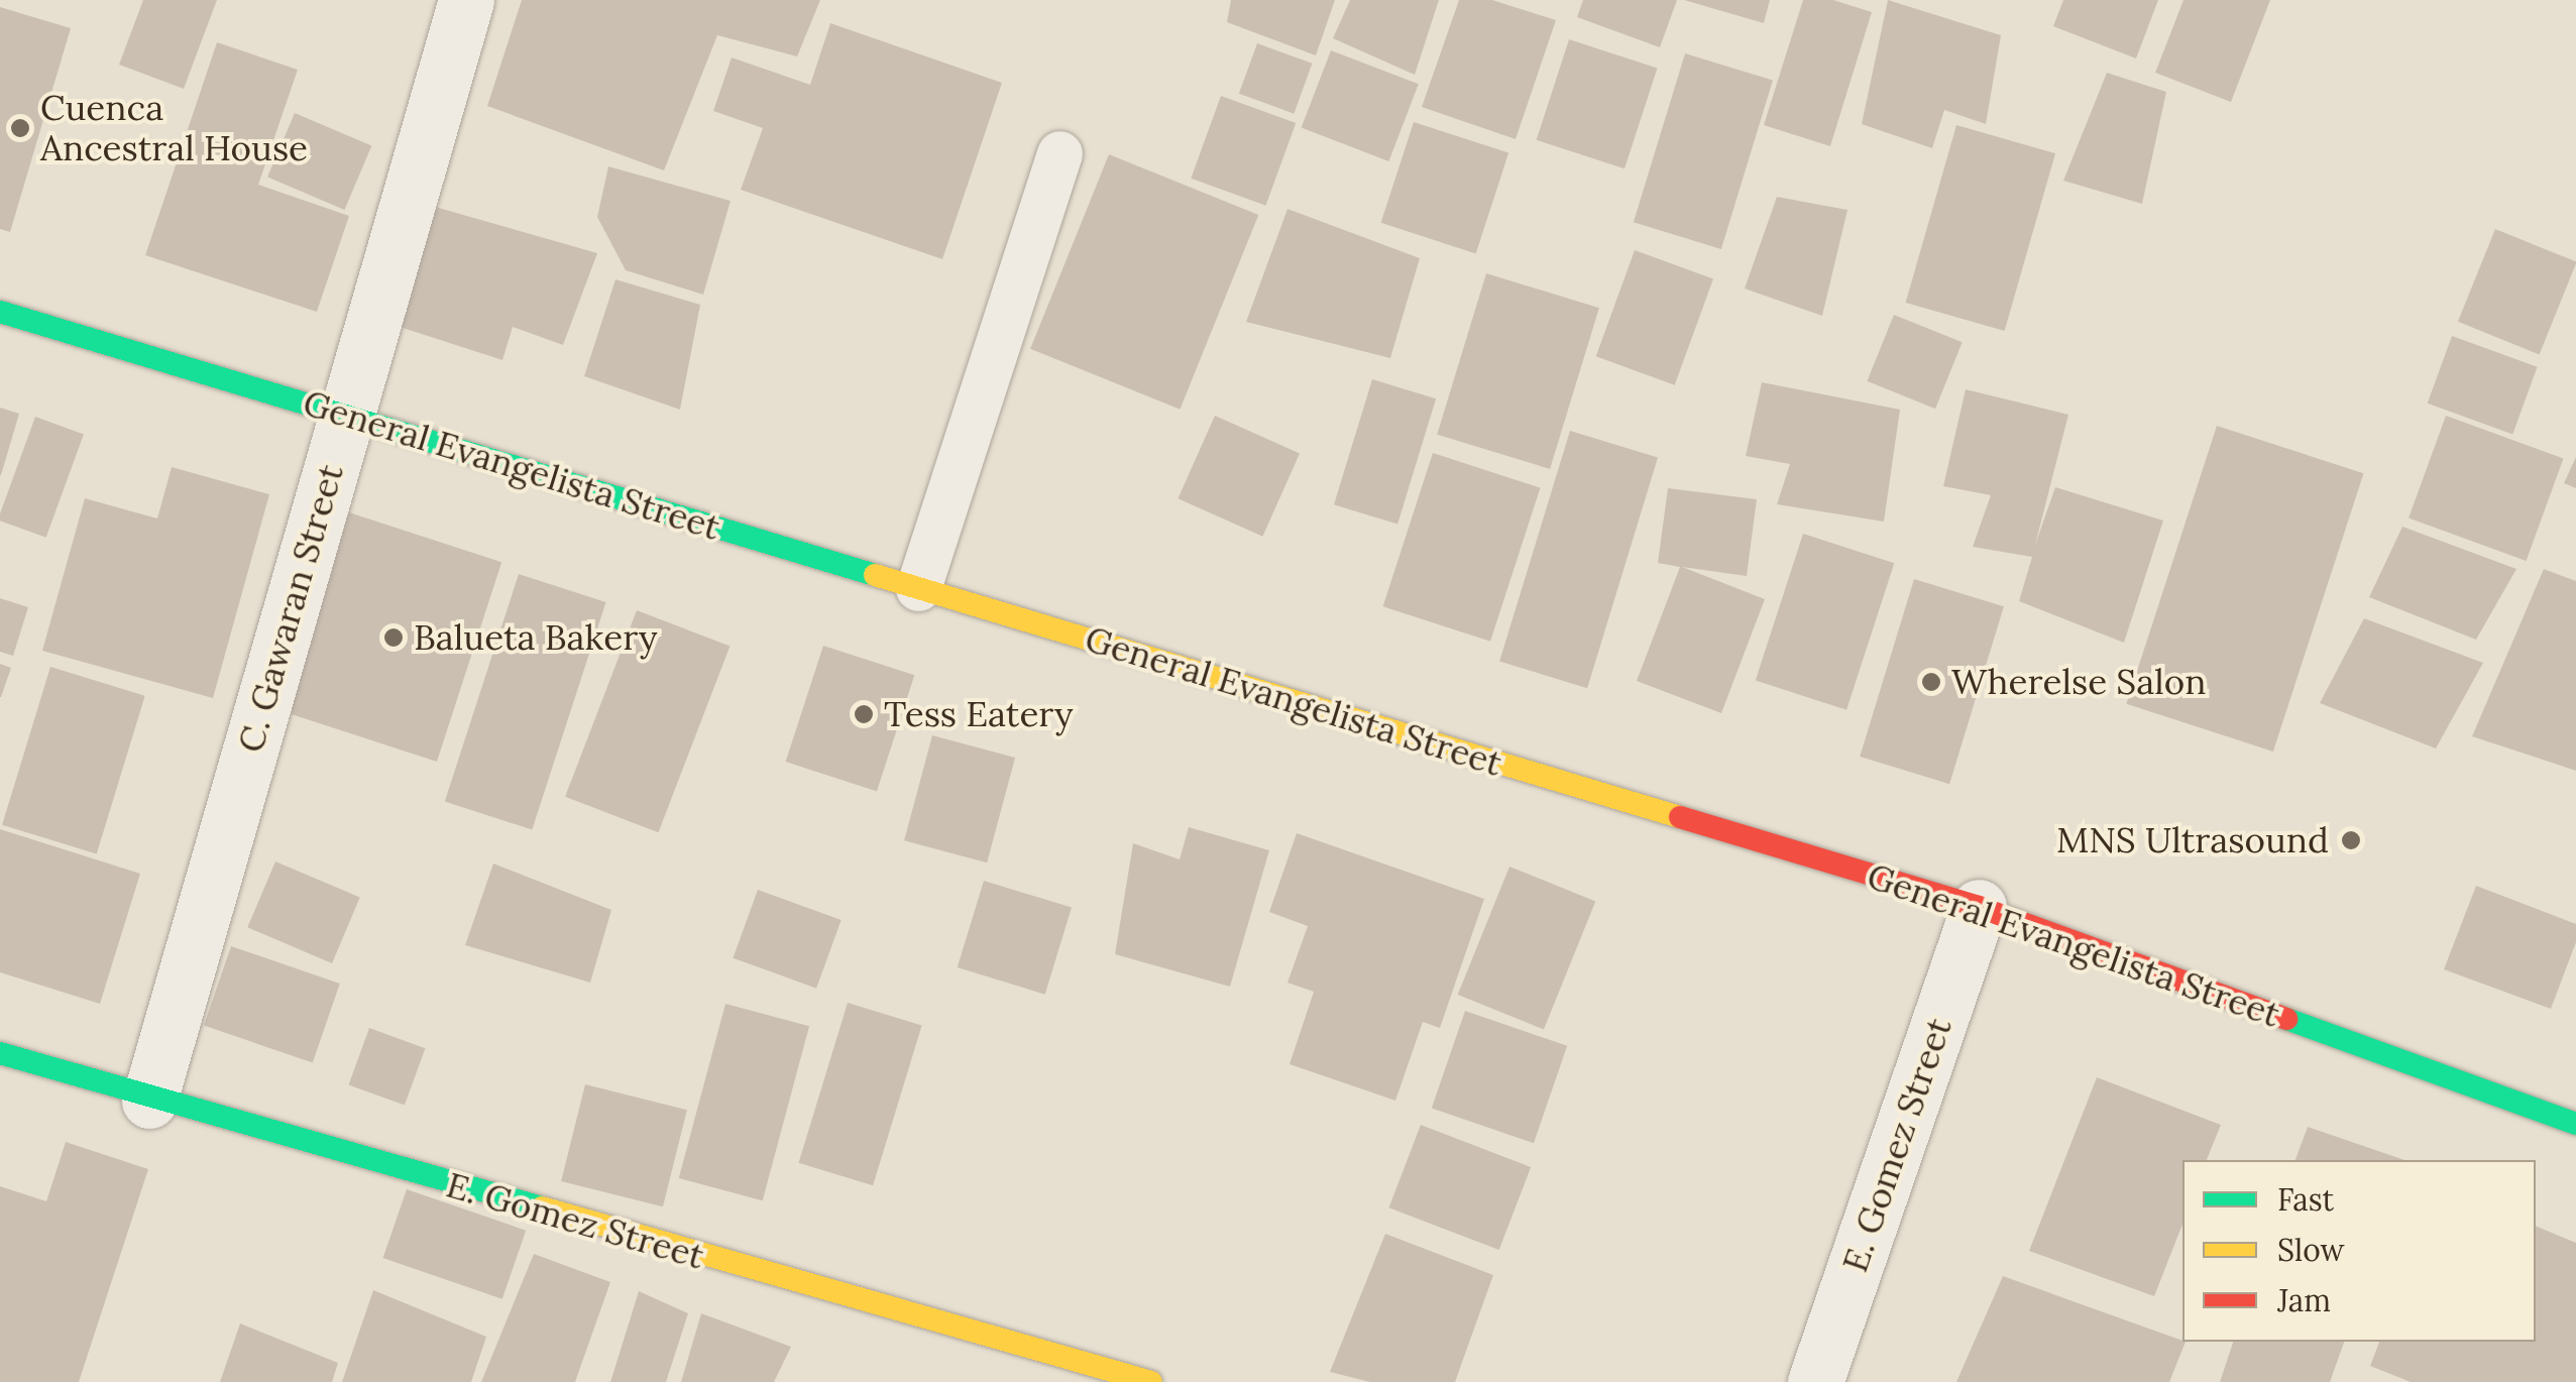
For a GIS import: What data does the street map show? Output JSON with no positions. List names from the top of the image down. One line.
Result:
{"streets":{"main road":["General Evangelista Street","E. Gomez Street"],"street":["C. Gawaran Street"]},"crossings":[["General Evangelista Street","C. Gawaran Street"],["General Evangelista Street","E. Gomez Street"],["C. Gawaran Street","E. Gomez Street"]],"places":["Cuenca Ancestral House","Balueta Bakery","Wherelse Salon","Tess Eatery","MNS Ultrasound"],"legend":["Fast","Slow","Jam"]}
